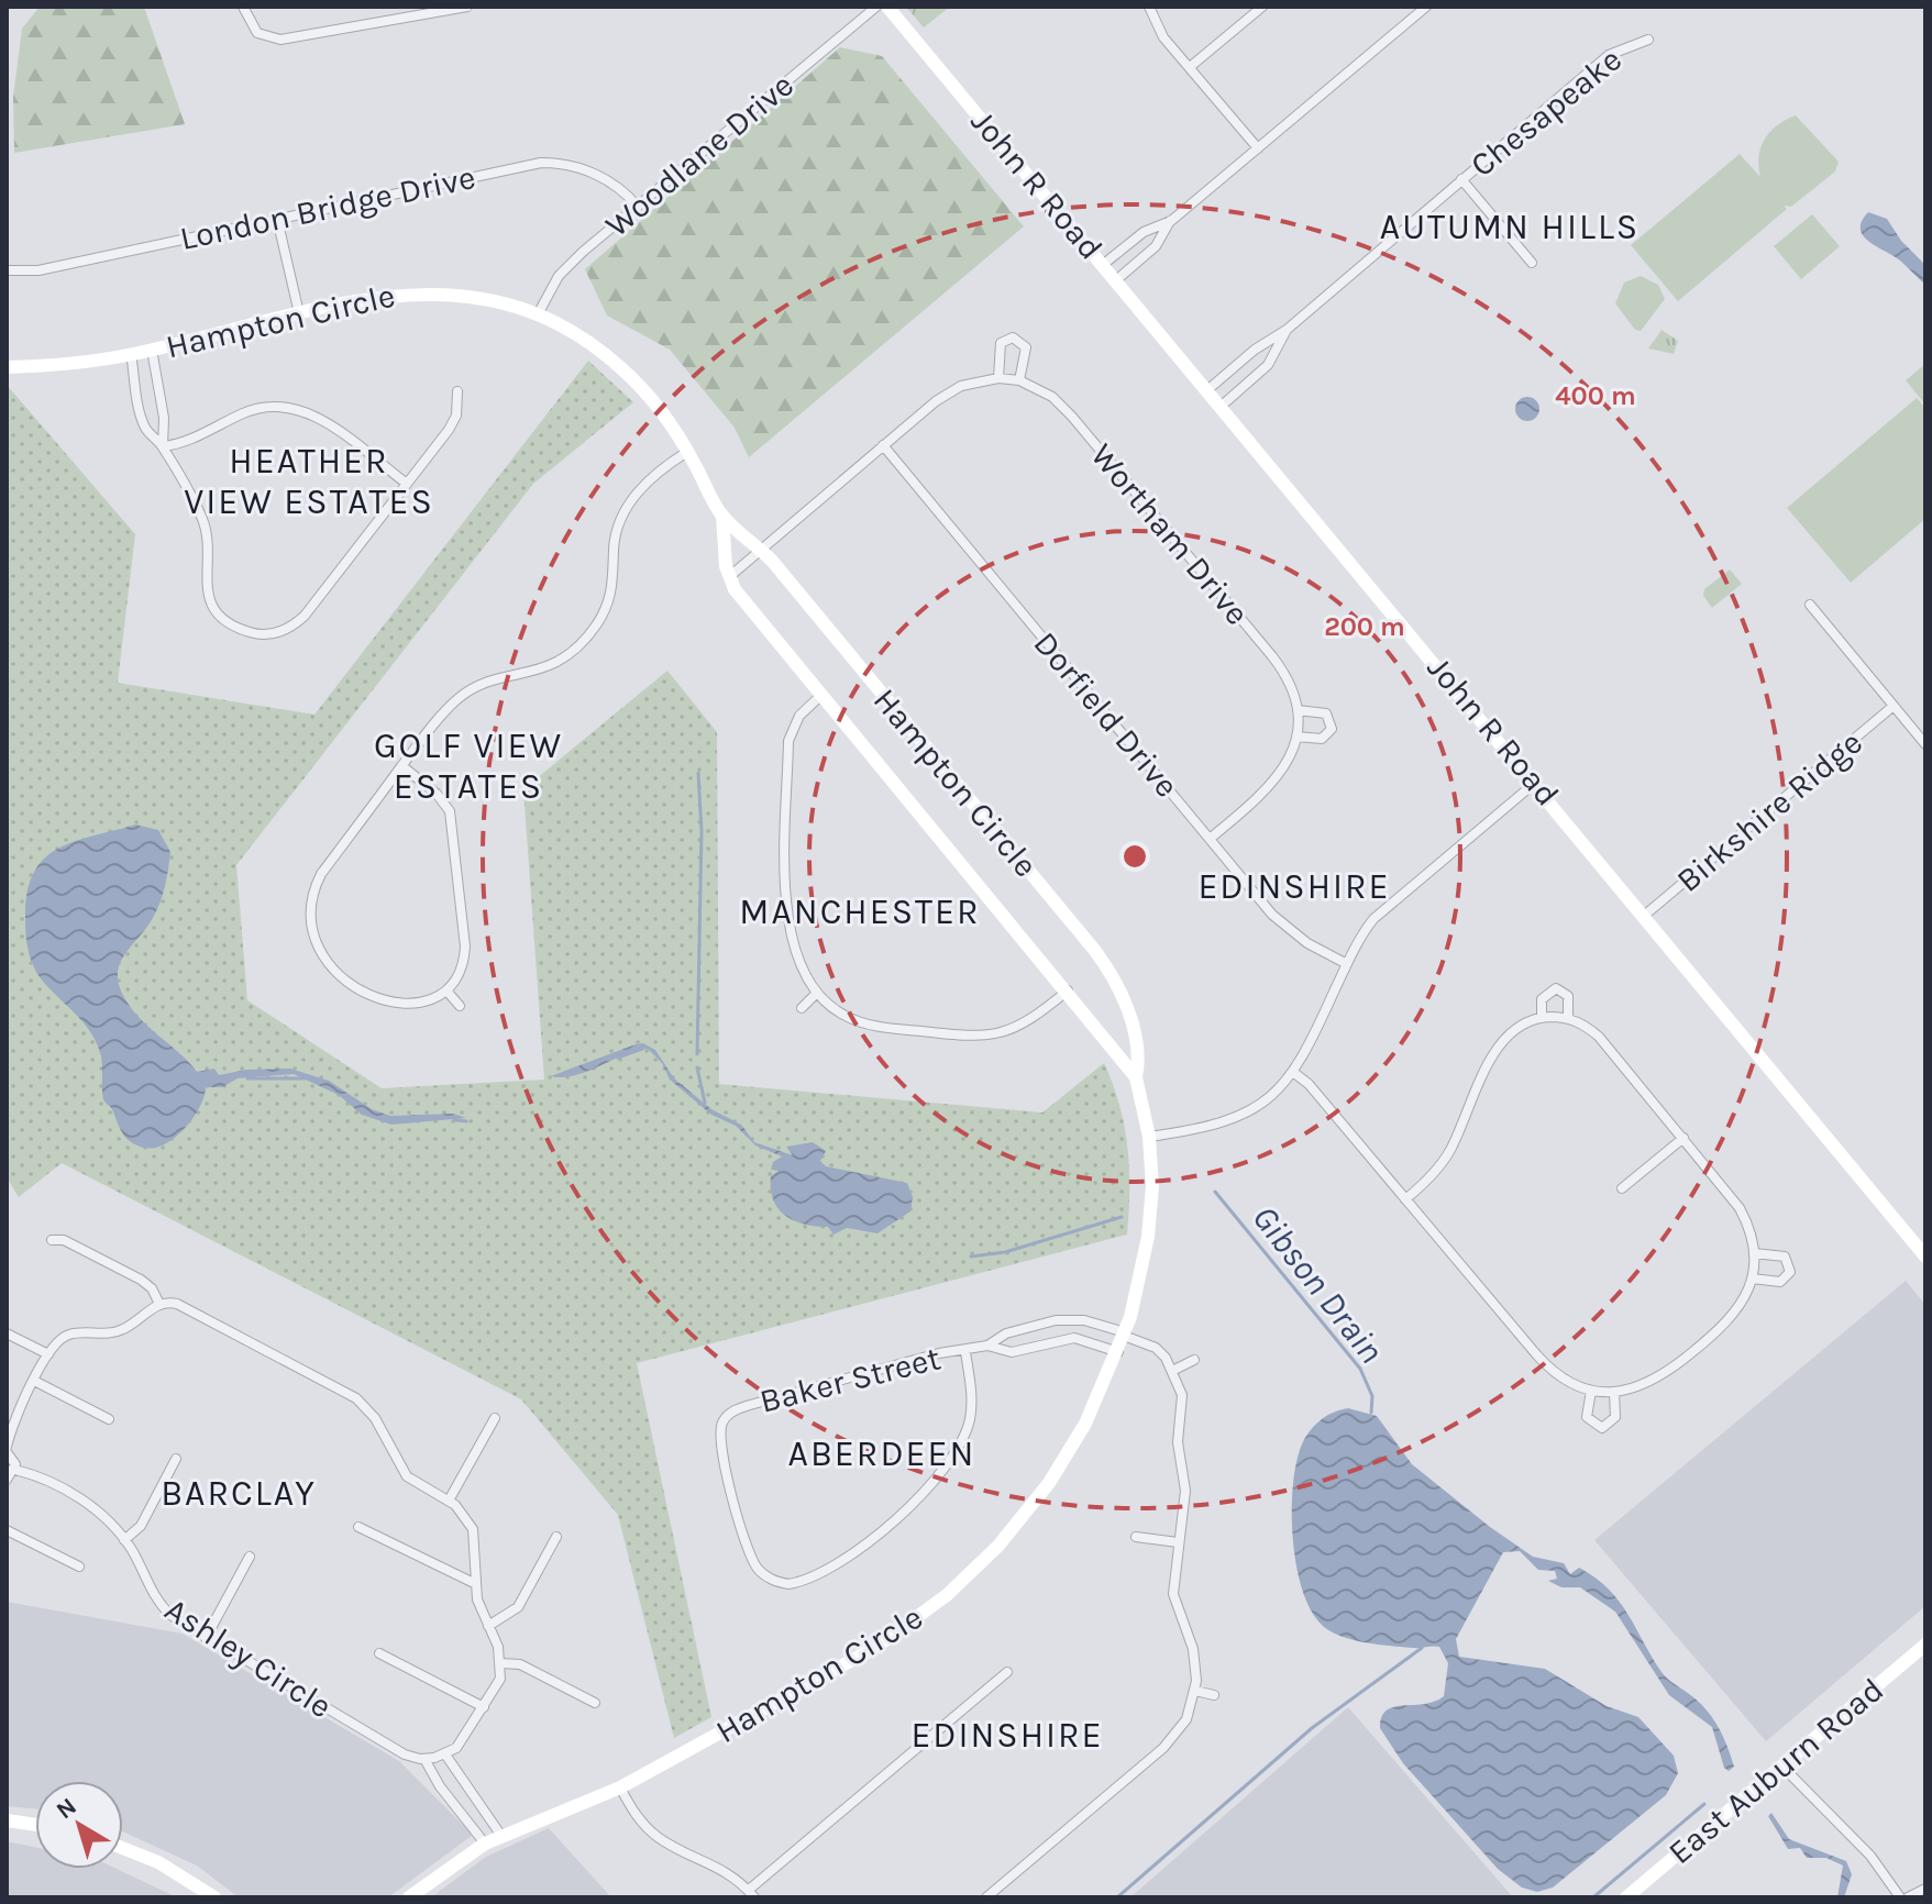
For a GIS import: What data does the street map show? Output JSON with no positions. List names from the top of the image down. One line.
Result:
{"streets":{"street":["Chesapeake","Woodlane Drive","John R Road","London Bridge Drive","Hampton Circle","Wortham Drive","Dorfield Drive","Birkshire Ridge","Baker Street","Ashley Circle","East Auburn Road"]},"crossings":[["Chesapeake","John R Road"],["Woodlane Drive","London Bridge Drive"],["Woodlane Drive","Hampton Circle"],["John R Road","Birkshire Ridge"],["Hampton Circle","Wortham Drive"],["Hampton Circle","Baker Street"],["Wortham Drive","Dorfield Drive"]],"districts":["AUTUMN HILLS","HEATHER VIEW ESTATES","GOLF VIEW ESTATES","EDINSHIRE","MANCHESTER","ABERDEEN","BARCLAY","EDINSHIRE"],"water":["Gibson Drain"],"north":"top left","rings":["400 m","200 m"]}
